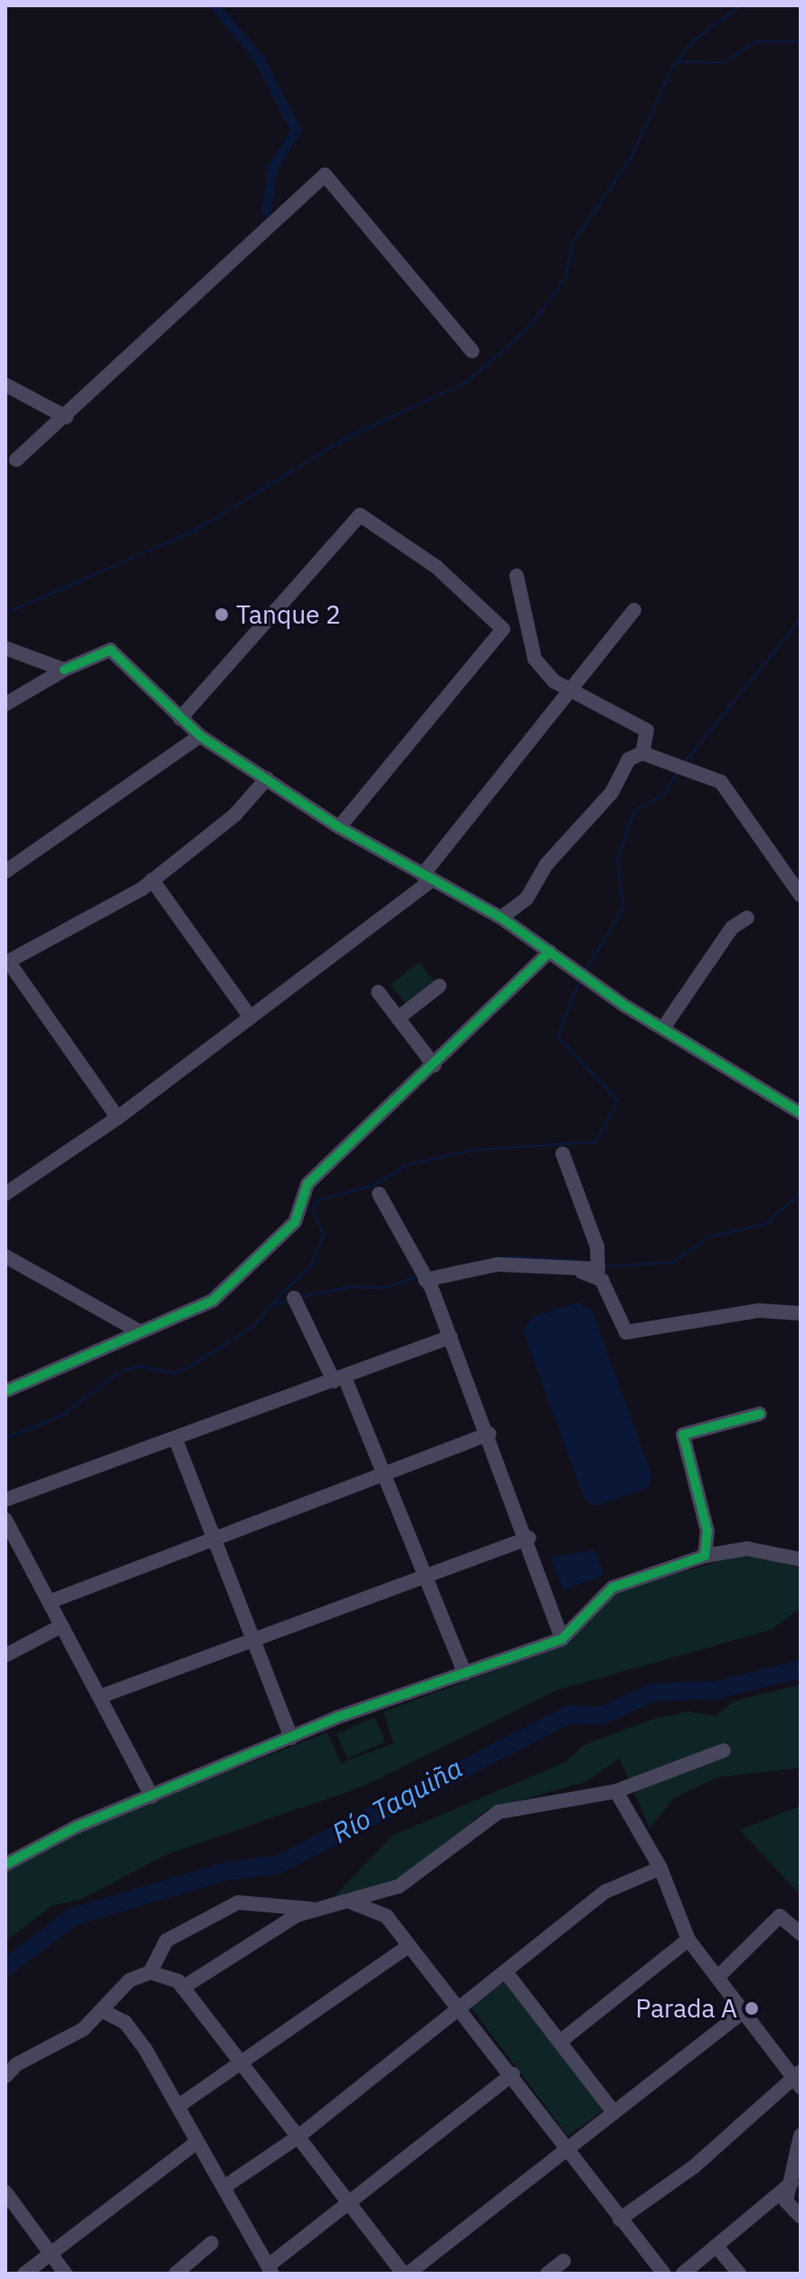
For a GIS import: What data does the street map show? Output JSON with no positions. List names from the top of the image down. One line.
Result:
{"water":["Río Taquiña"],"places":["Tanque 2","Parada A"]}
